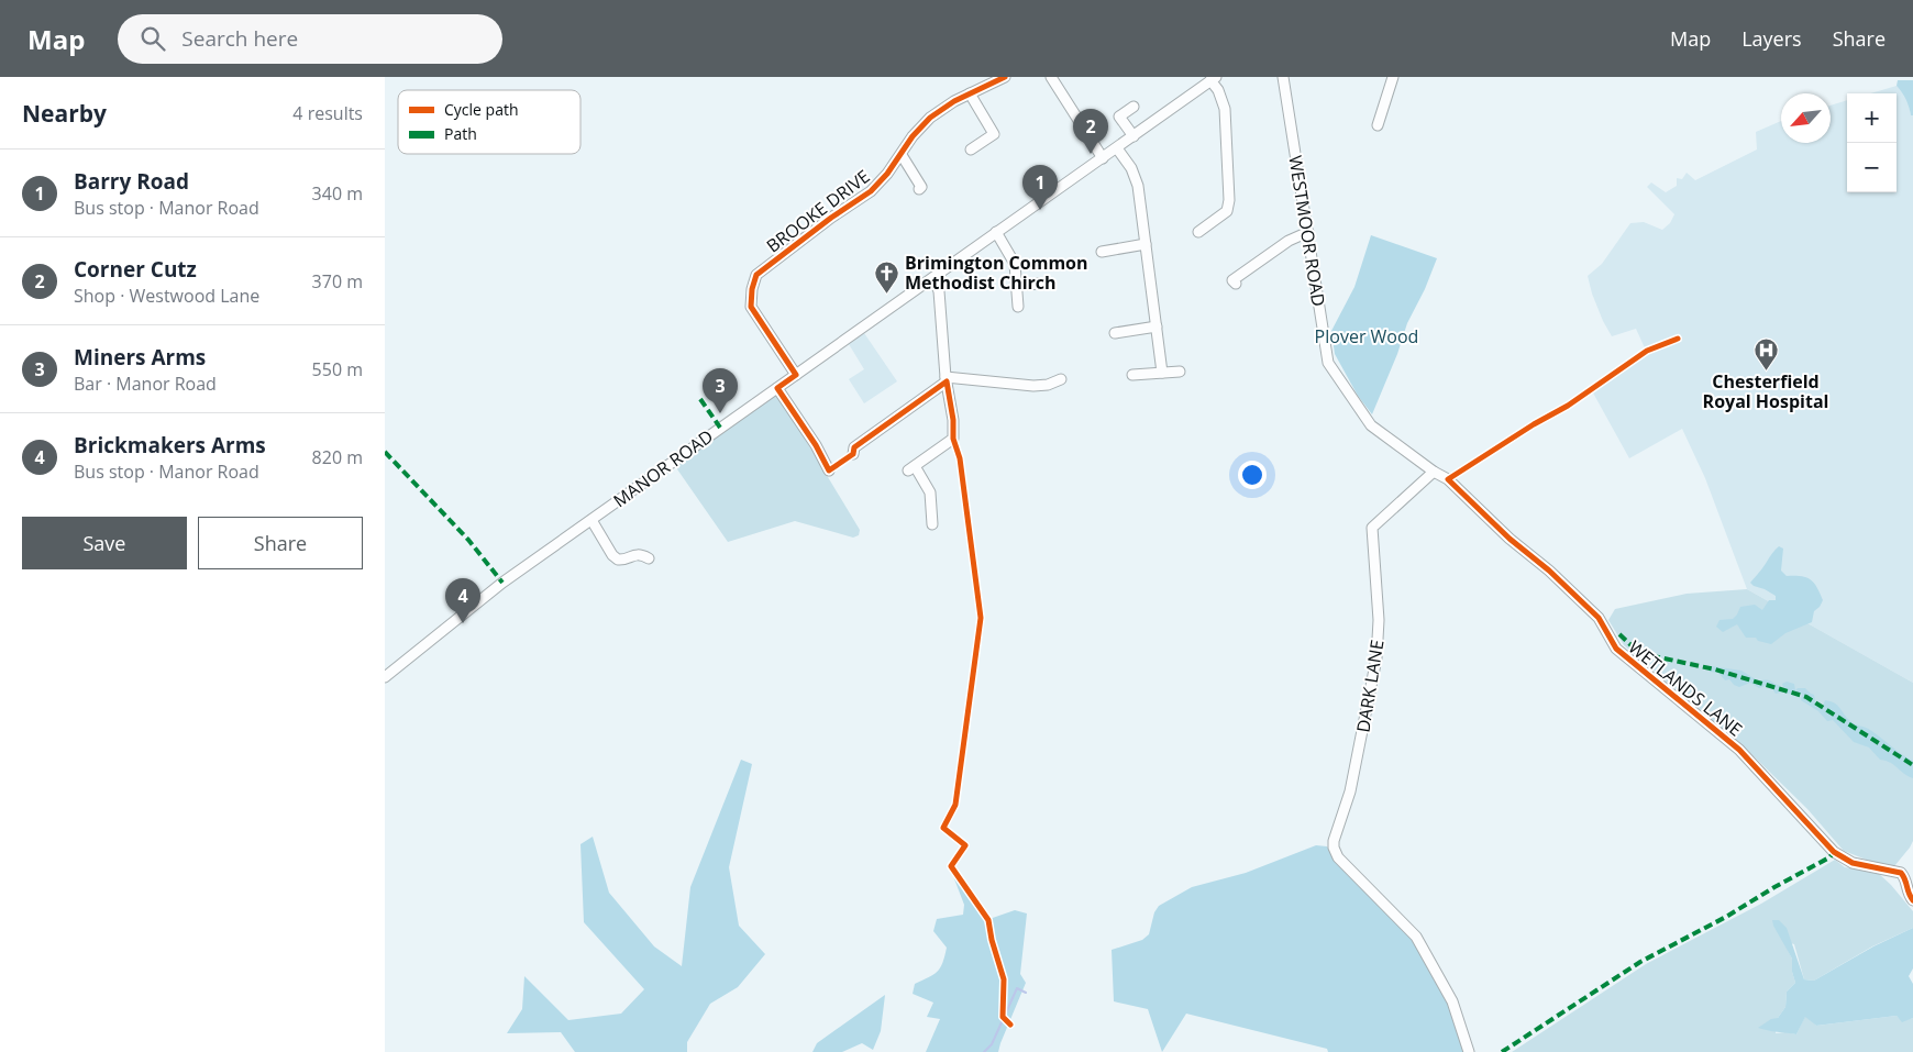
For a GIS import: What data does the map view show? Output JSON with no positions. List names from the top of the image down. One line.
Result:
{"streets":{"street":["BROOKE DRIVE","WESTMOOR ROAD","MANOR ROAD","DARK LANE","WETLANDS LANE"]},"crossings":[["BROOKE DRIVE","MANOR ROAD"],["WESTMOOR ROAD","DARK LANE"],["WESTMOOR ROAD","WETLANDS LANE"],["DARK LANE","WETLANDS LANE"]],"parks":["Plover Wood"],"places":{"church":["Brimington Common Methodist Chirch"],"hospital":["Chesterfield Royal Hospital"]},"legend":["Cycle path","Path"],"north":"bottom left","page":{"header":"Map","search":"Search here","nav":["Map","Layers","Share"],"heading":["Nearby","4 results"],"map_buttons":["+","−"],"pins":["2","1","3","4"],"list":[{"mark":"1","name":"Barry Road","note":"Bus stop · Manor Road","value":"340 m"},{"mark":"2","name":"Corner Cutz","note":"Shop · Westwood Lane","value":"370 m"},{"mark":"3","name":"Miners Arms","note":"Bar · Manor Road","value":"550 m"},{"mark":"4","name":"Brickmakers Arms","note":"Bus stop · Manor Road","value":"820 m"}],"buttons":["Save","Share"]}}
